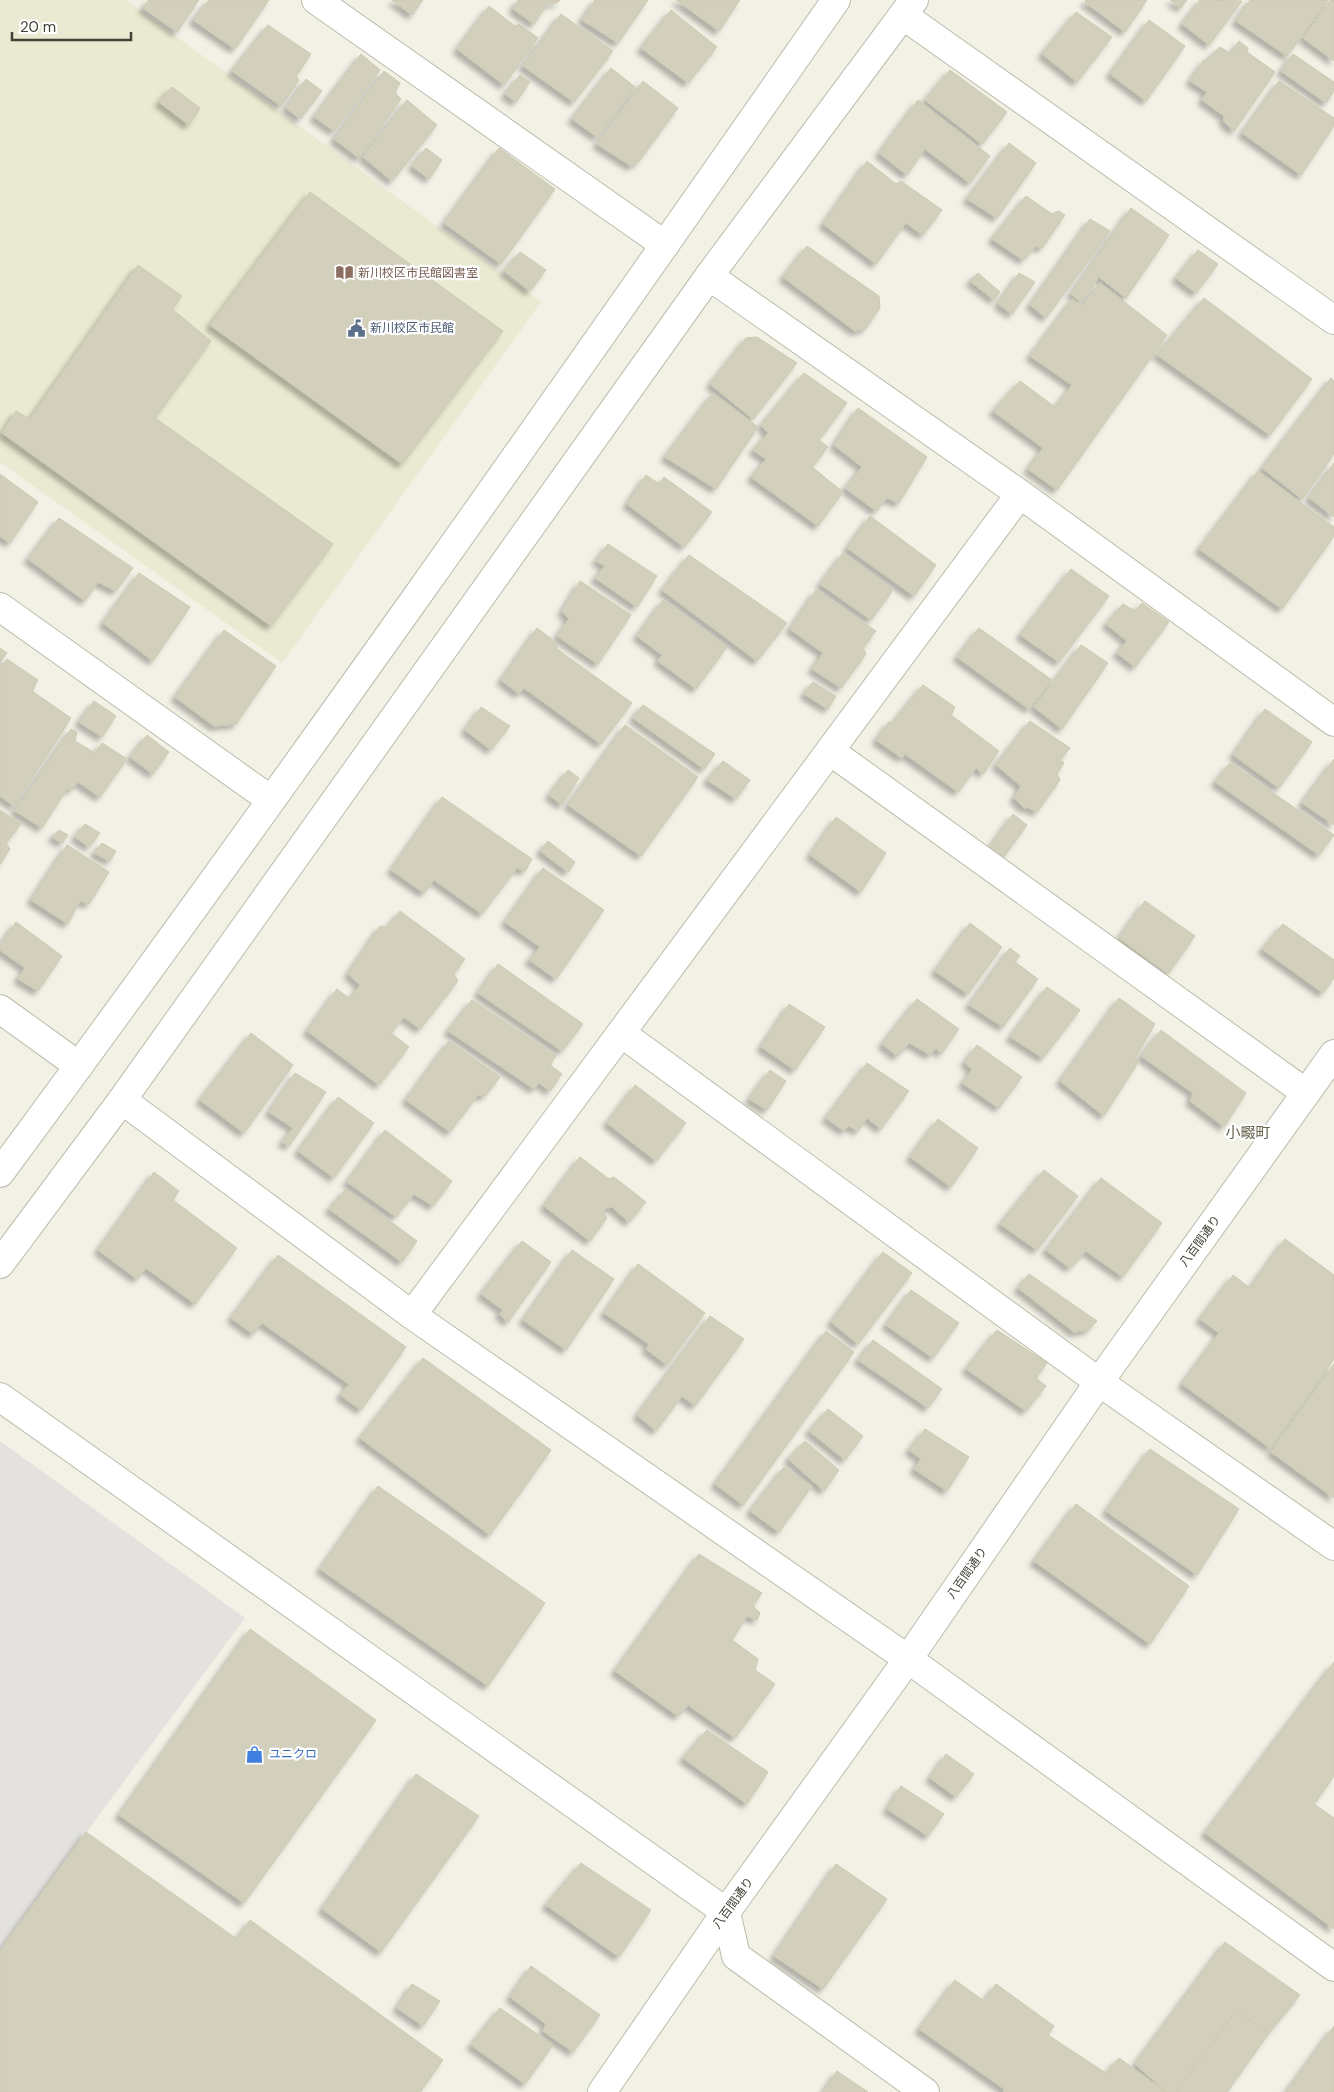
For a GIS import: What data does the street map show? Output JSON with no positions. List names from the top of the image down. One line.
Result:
{"streets":{"street":["八百間通り"]},"districts":["小畷町"],"places":{"library":["新川校区市民館図書室"],"public building":["新川校区市民館"],"shop":["ユニクロ"]},"scale_bar":"20 m"}
